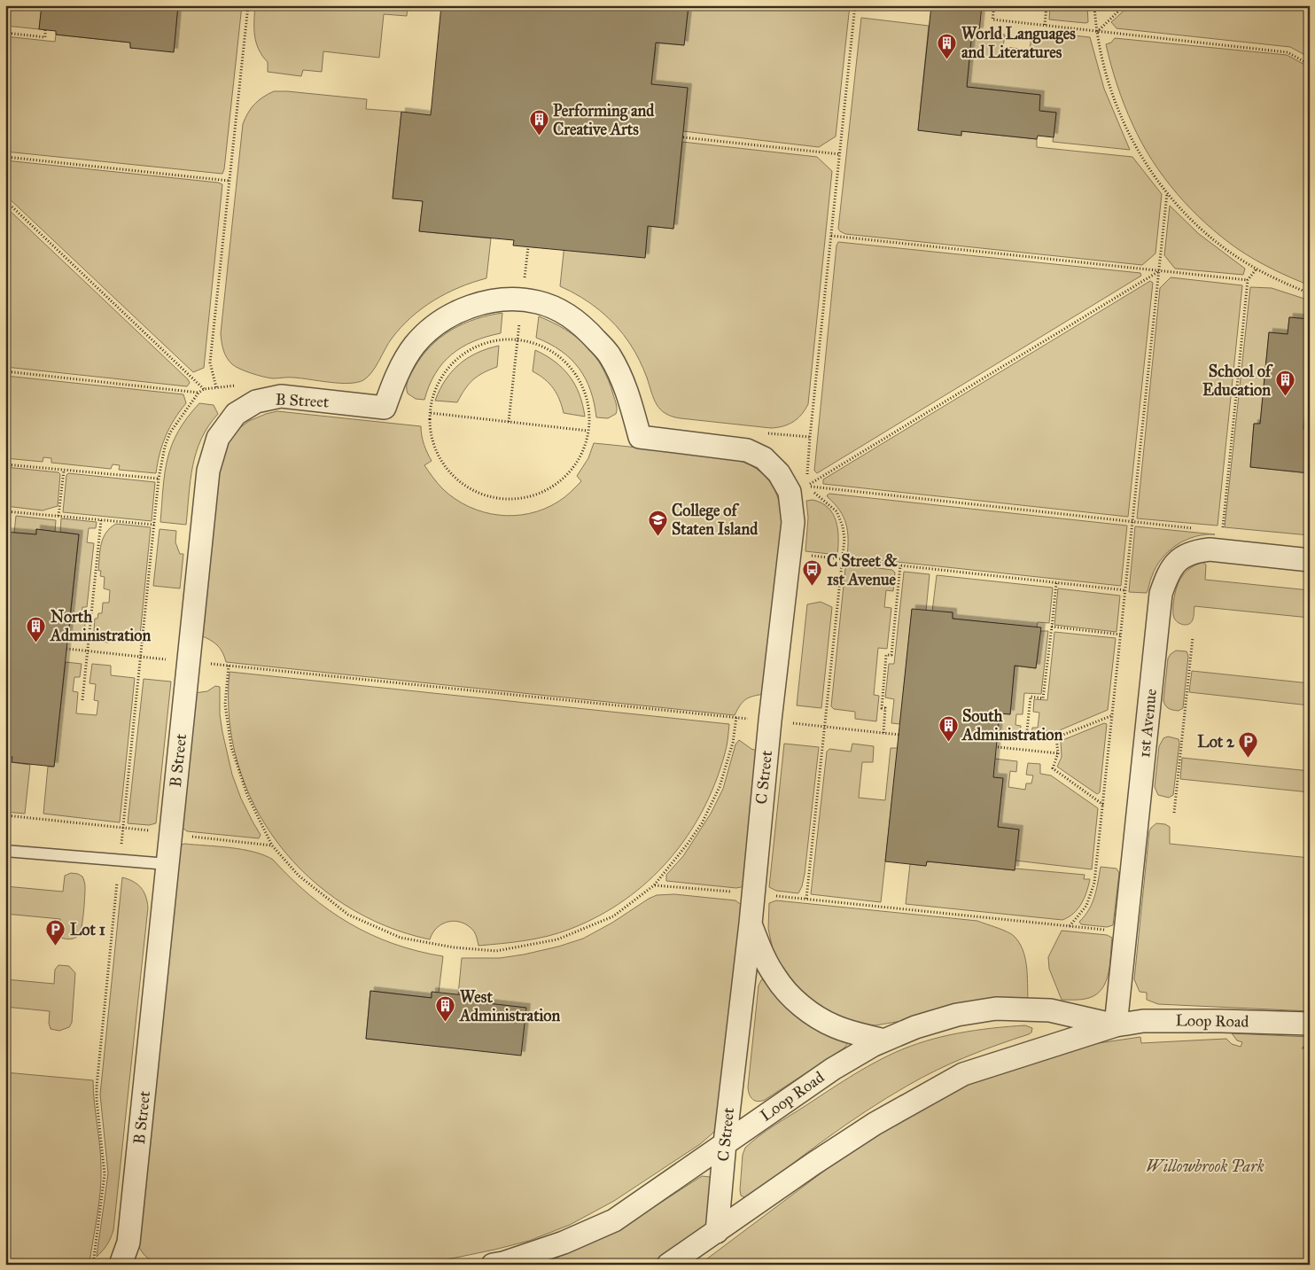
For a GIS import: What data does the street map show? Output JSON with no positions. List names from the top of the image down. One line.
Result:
{"streets":{"street":["B Street","1st Avenue","C Street","Loop Road"]},"crossings":[["B Street","C Street"],["1st Avenue","Loop Road"],["C Street","Loop Road"]],"parks":["Willowbrook Park"],"places":{"building":["World Languages and Literatures","Performing and Creative Arts","School of Education","North Administration","South Administration","West Administration"],"school or university":["College of Staten Island"],"bus stop":["C Street & 1st Avenue"],"parking":["Lot 2","Lot 1"]}}
